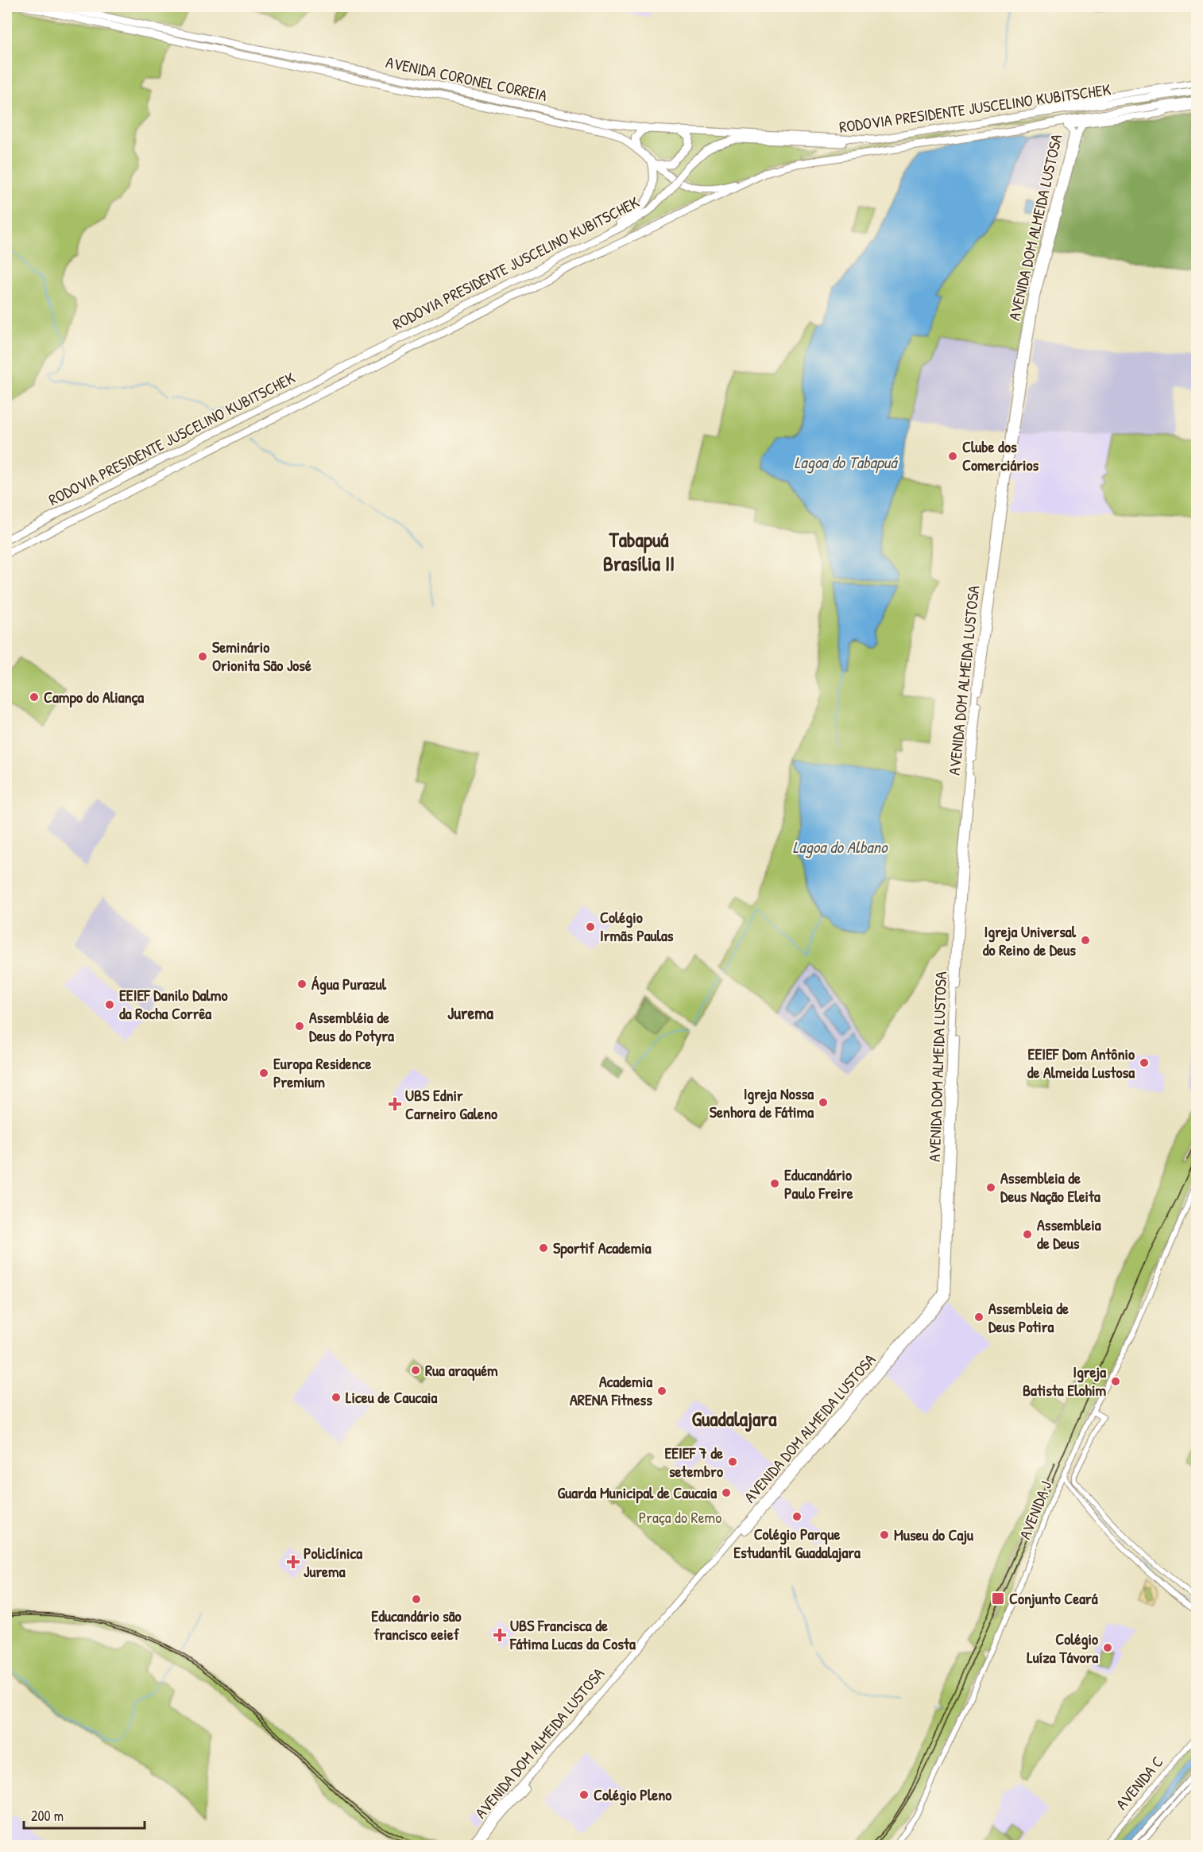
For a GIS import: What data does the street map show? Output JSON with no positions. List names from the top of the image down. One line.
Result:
{"streets":{"highway":["AVENIDA CORONEL CORREIA","RODOVIA PRESIDENTE JUSCELINO KUBITSCHEK"],"main road":["AVENIDA DOM ALMEIDA LUSTOSA"],"street":["AVENIDA J","AVENIDA C"]},"crossings":[["AVENIDA CORONEL CORREIA","RODOVIA PRESIDENTE JUSCELINO KUBITSCHEK"]],"districts":["Tabapuá Brasília II","Jurema","Guadalajara"],"water":["Lagoa do Tabapuá","Lagoa do Albano"],"parks":["Praça do Remo"],"places":{"other":["Clube dos Comerciários","Seminário Orionita São José","Campo do Aliança","Colégio Irmãs Paulas","Igreja Universal do Reino de Deus","Água Purazul","EEIEF Danilo Dalmo da Rocha Corrêa","Assembléia de Deus do Potyra","EEIEF Dom Antônio de Almeida Lustosa","Europa Residence Premium","Igreja Nossa Senhora de Fátima","Educandário Paulo Freire","Assembleia de Deus Nação Eleita","Assembleia de Deus","Sportif Academia","Assembleia de Deus Potira","Rua araquém","Igreja Batista Elohim","Academia ARENA Fitness","Liceu de Caucaia","EEIEF 7 de setembro","Guarda Municipal de Caucaia","Colégio Parque Estudantil Guadalajara","Museu do Caju","Educandário são francisco eeief","Colégio Luíza Távora","Colégio Pleno"],"health":["UBS Ednir Carneiro Galeno","Policlínica Jurema","UBS Francisca de Fátima Lucas da Costa"],"transit":["Conjunto Ceará"]},"scale_bar":"200 m"}
